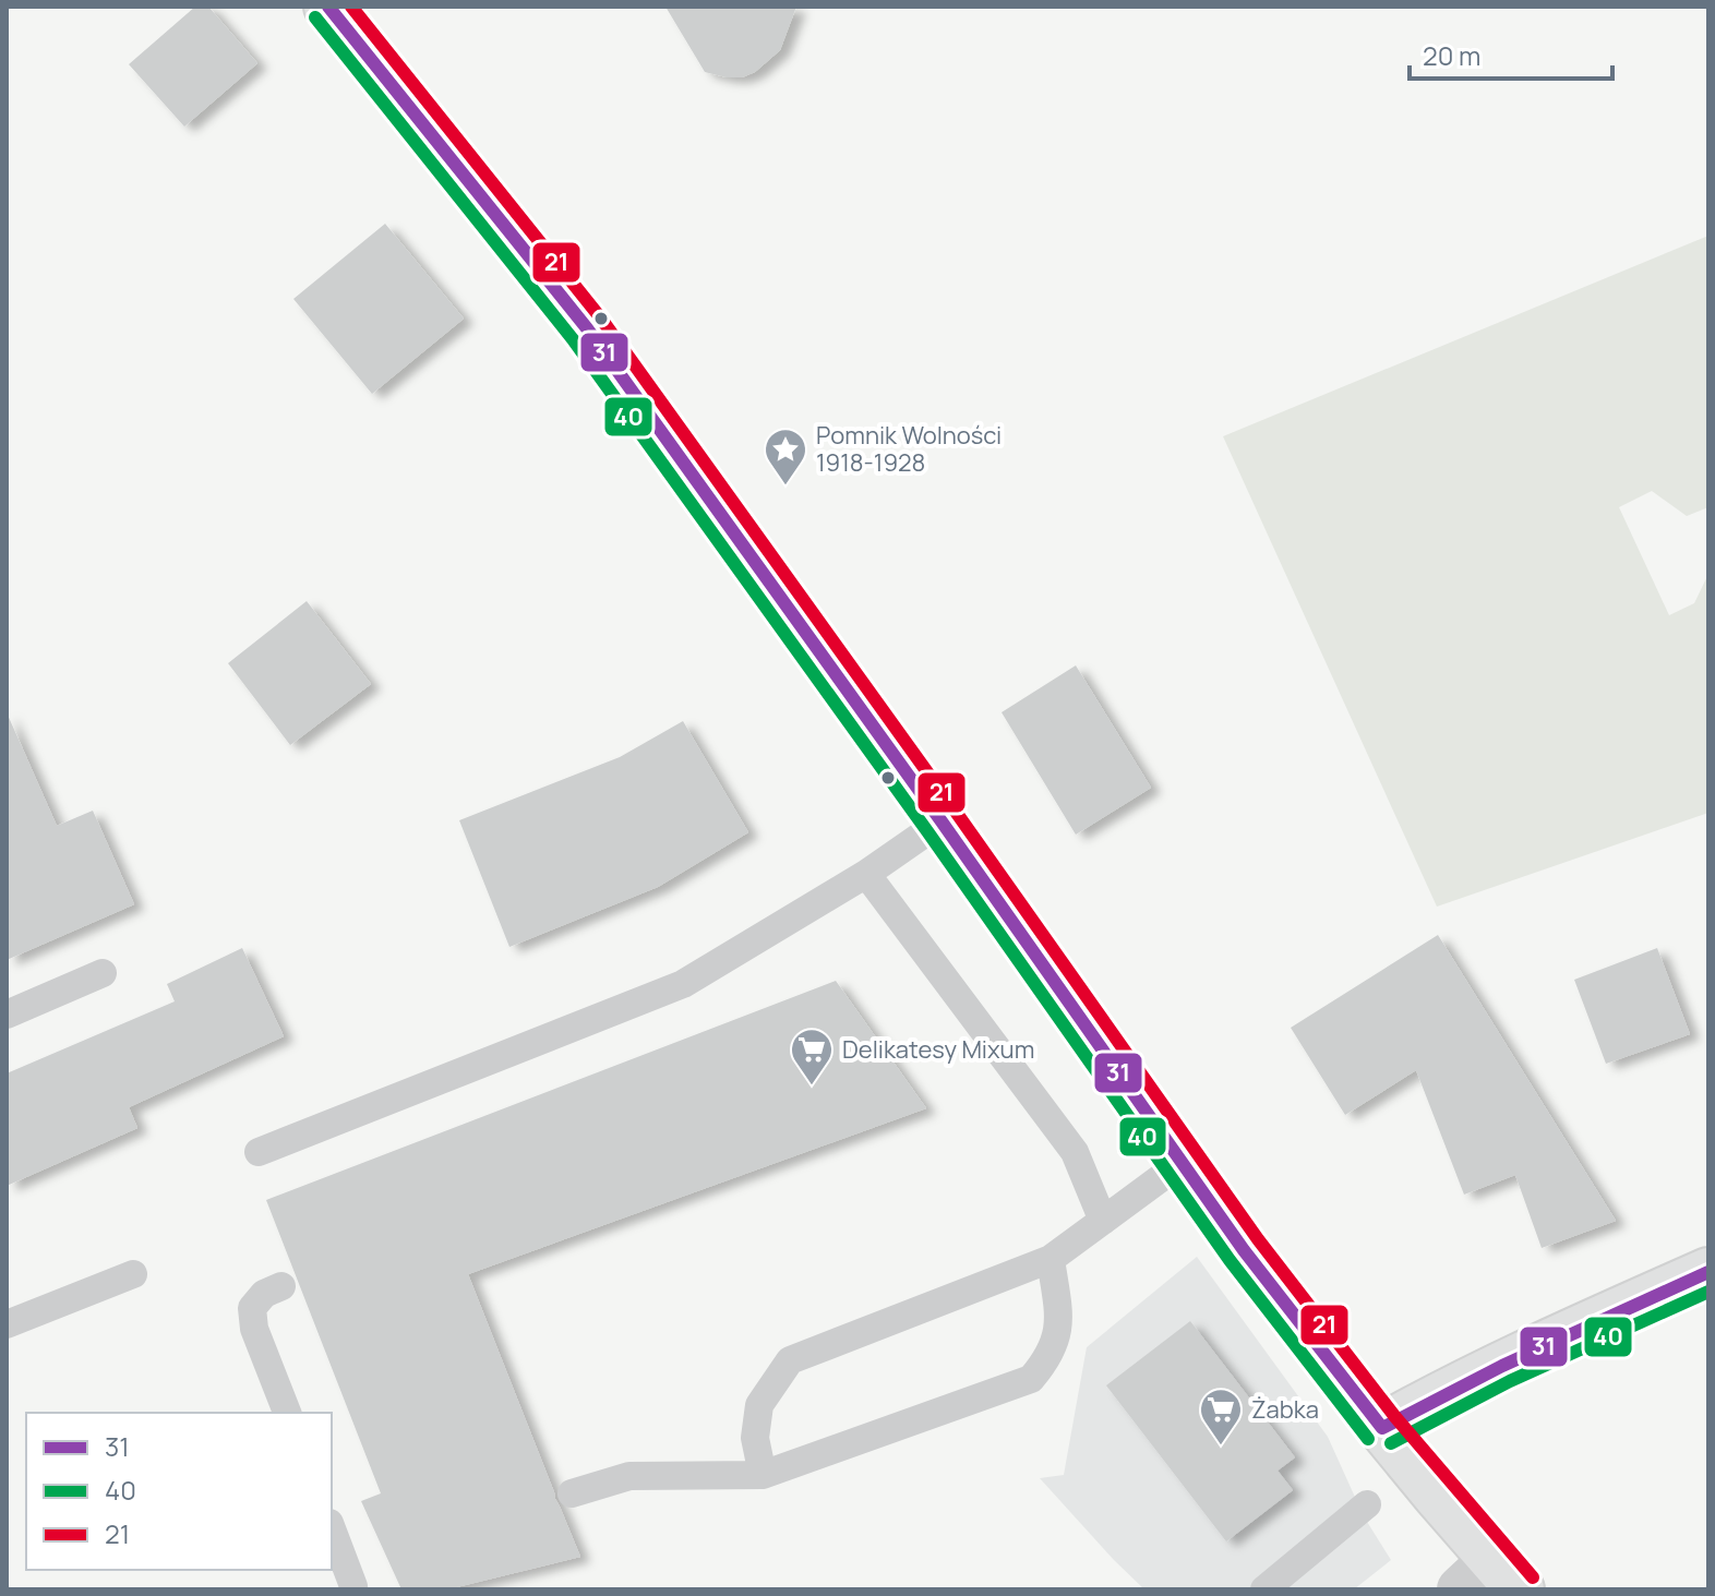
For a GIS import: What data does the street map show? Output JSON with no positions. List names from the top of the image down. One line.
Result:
{"places":{"place":["Pomnik Wolności 1918-1928"],"supermarket":["Delikatesy Mixum","Żabka"]},"lines":["transit line 31","transit line 21","transit line 40"],"legend":["31","40","21"],"scale_bar":"20 m"}
